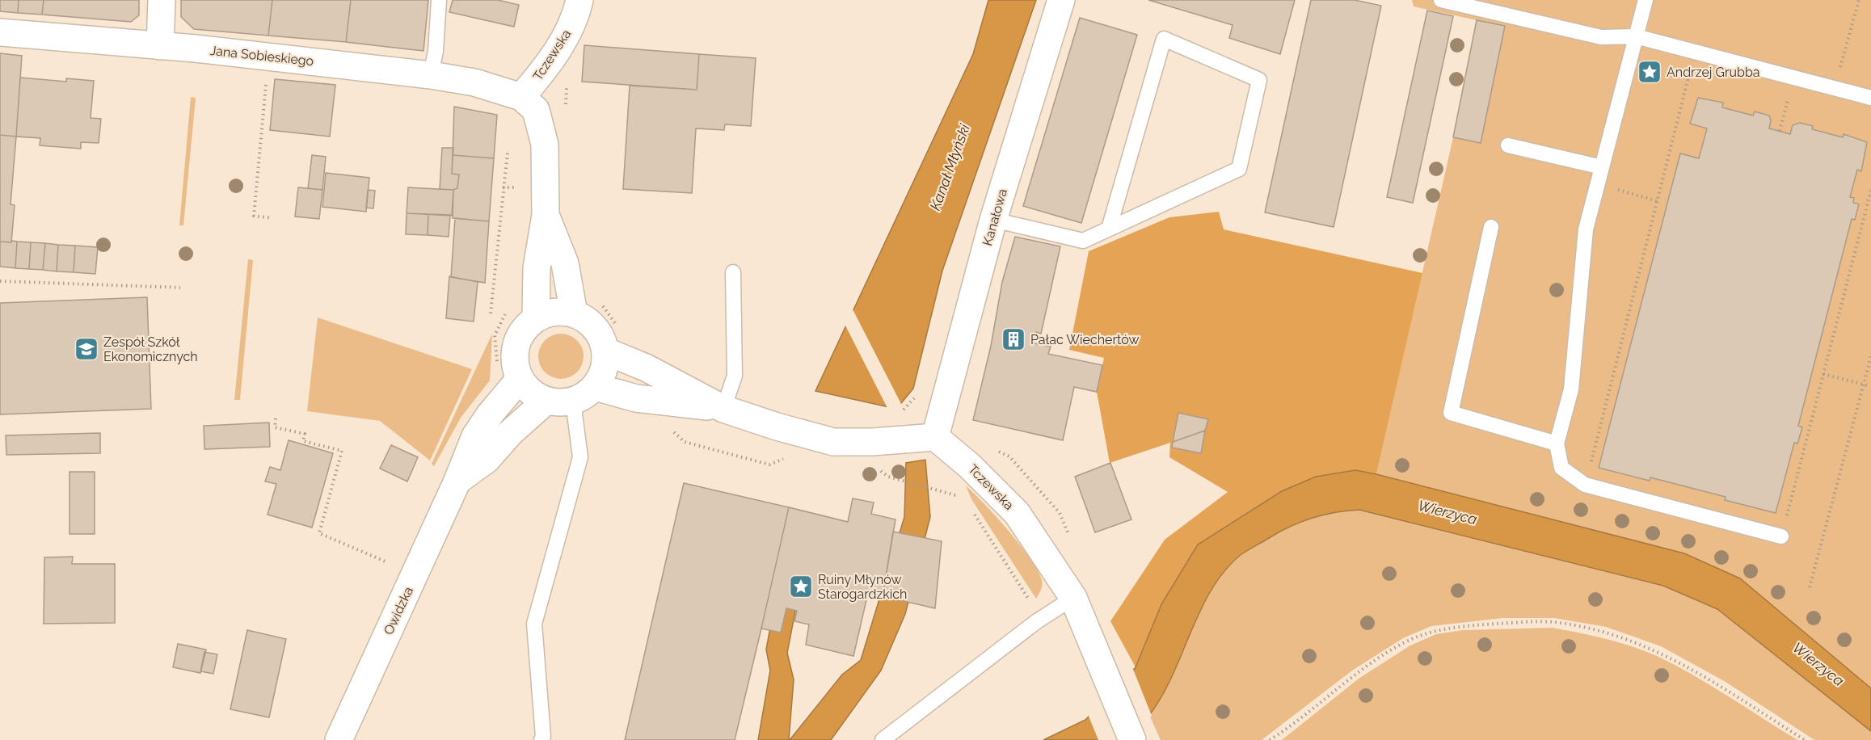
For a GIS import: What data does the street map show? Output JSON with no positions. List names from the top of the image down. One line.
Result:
{"streets":{"street":["Tczewska","Jana Sobieskiego","Kanałowa","Owidzka"]},"crossings":[["Tczewska","Jana Sobieskiego"],["Tczewska","Kanałowa"]],"water":["Kanał Młyński","Wierzyca"],"places":{"place":["Andrzej Grubba","Ruiny Młynów Starogardzkich"],"building":["Pałac Wiechertów"],"school or university":["Zespół Szkół Ekonomicznych"]}}
